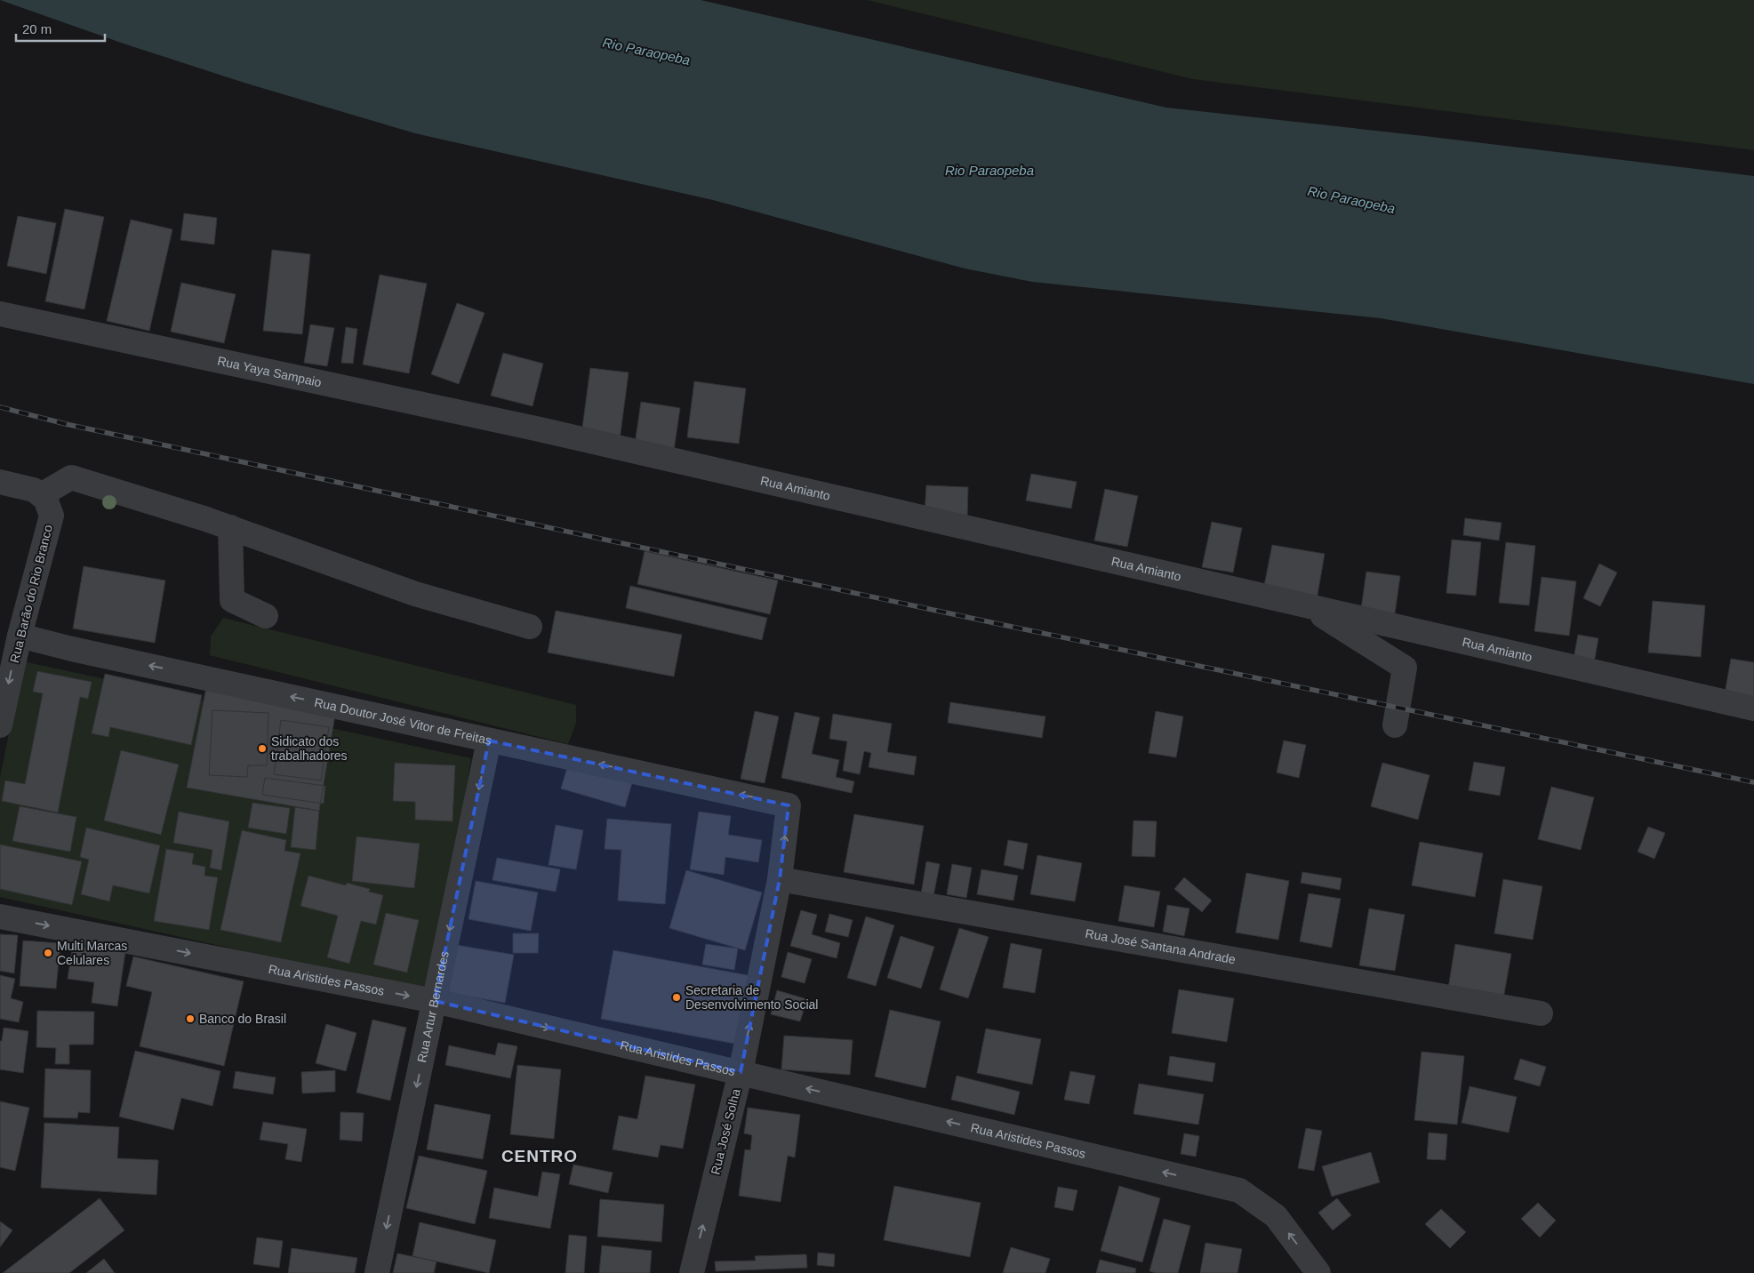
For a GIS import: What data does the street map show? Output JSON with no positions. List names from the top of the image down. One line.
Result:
{"streets":{"street":["Rua Yaya Sampaio","Rua Amianto","Rua Barão do Rio Branco","Rua Doutor José Vitor de Freitas","Rua José Santana Andrade","Rua Aristides Passos","Rua Artur Bernardes","Rua José Solha"]},"crossings":[["Rua Yaya Sampaio","Rua Amianto"],["Rua Barão do Rio Branco","Rua Doutor José Vitor de Freitas"],["Rua Doutor José Vitor de Freitas","Rua Artur Bernardes"],["Rua Doutor José Vitor de Freitas","Rua José Solha"],["Rua José Santana Andrade","Rua José Solha"],["Rua Aristides Passos","Rua Artur Bernardes"],["Rua Aristides Passos","Rua José Solha"]],"one_way":["Rua Barão do Rio Branco","Rua Artur Bernardes","Rua José Solha"],"districts":["CENTRO"],"water":["Rio Paraopeba"],"places":["Sidicato dos trabalhadores","Multi Marcas Celulares","Secretaria de Desenvolvimento Social","Banco do Brasil"],"scale_bar":"20 m"}
